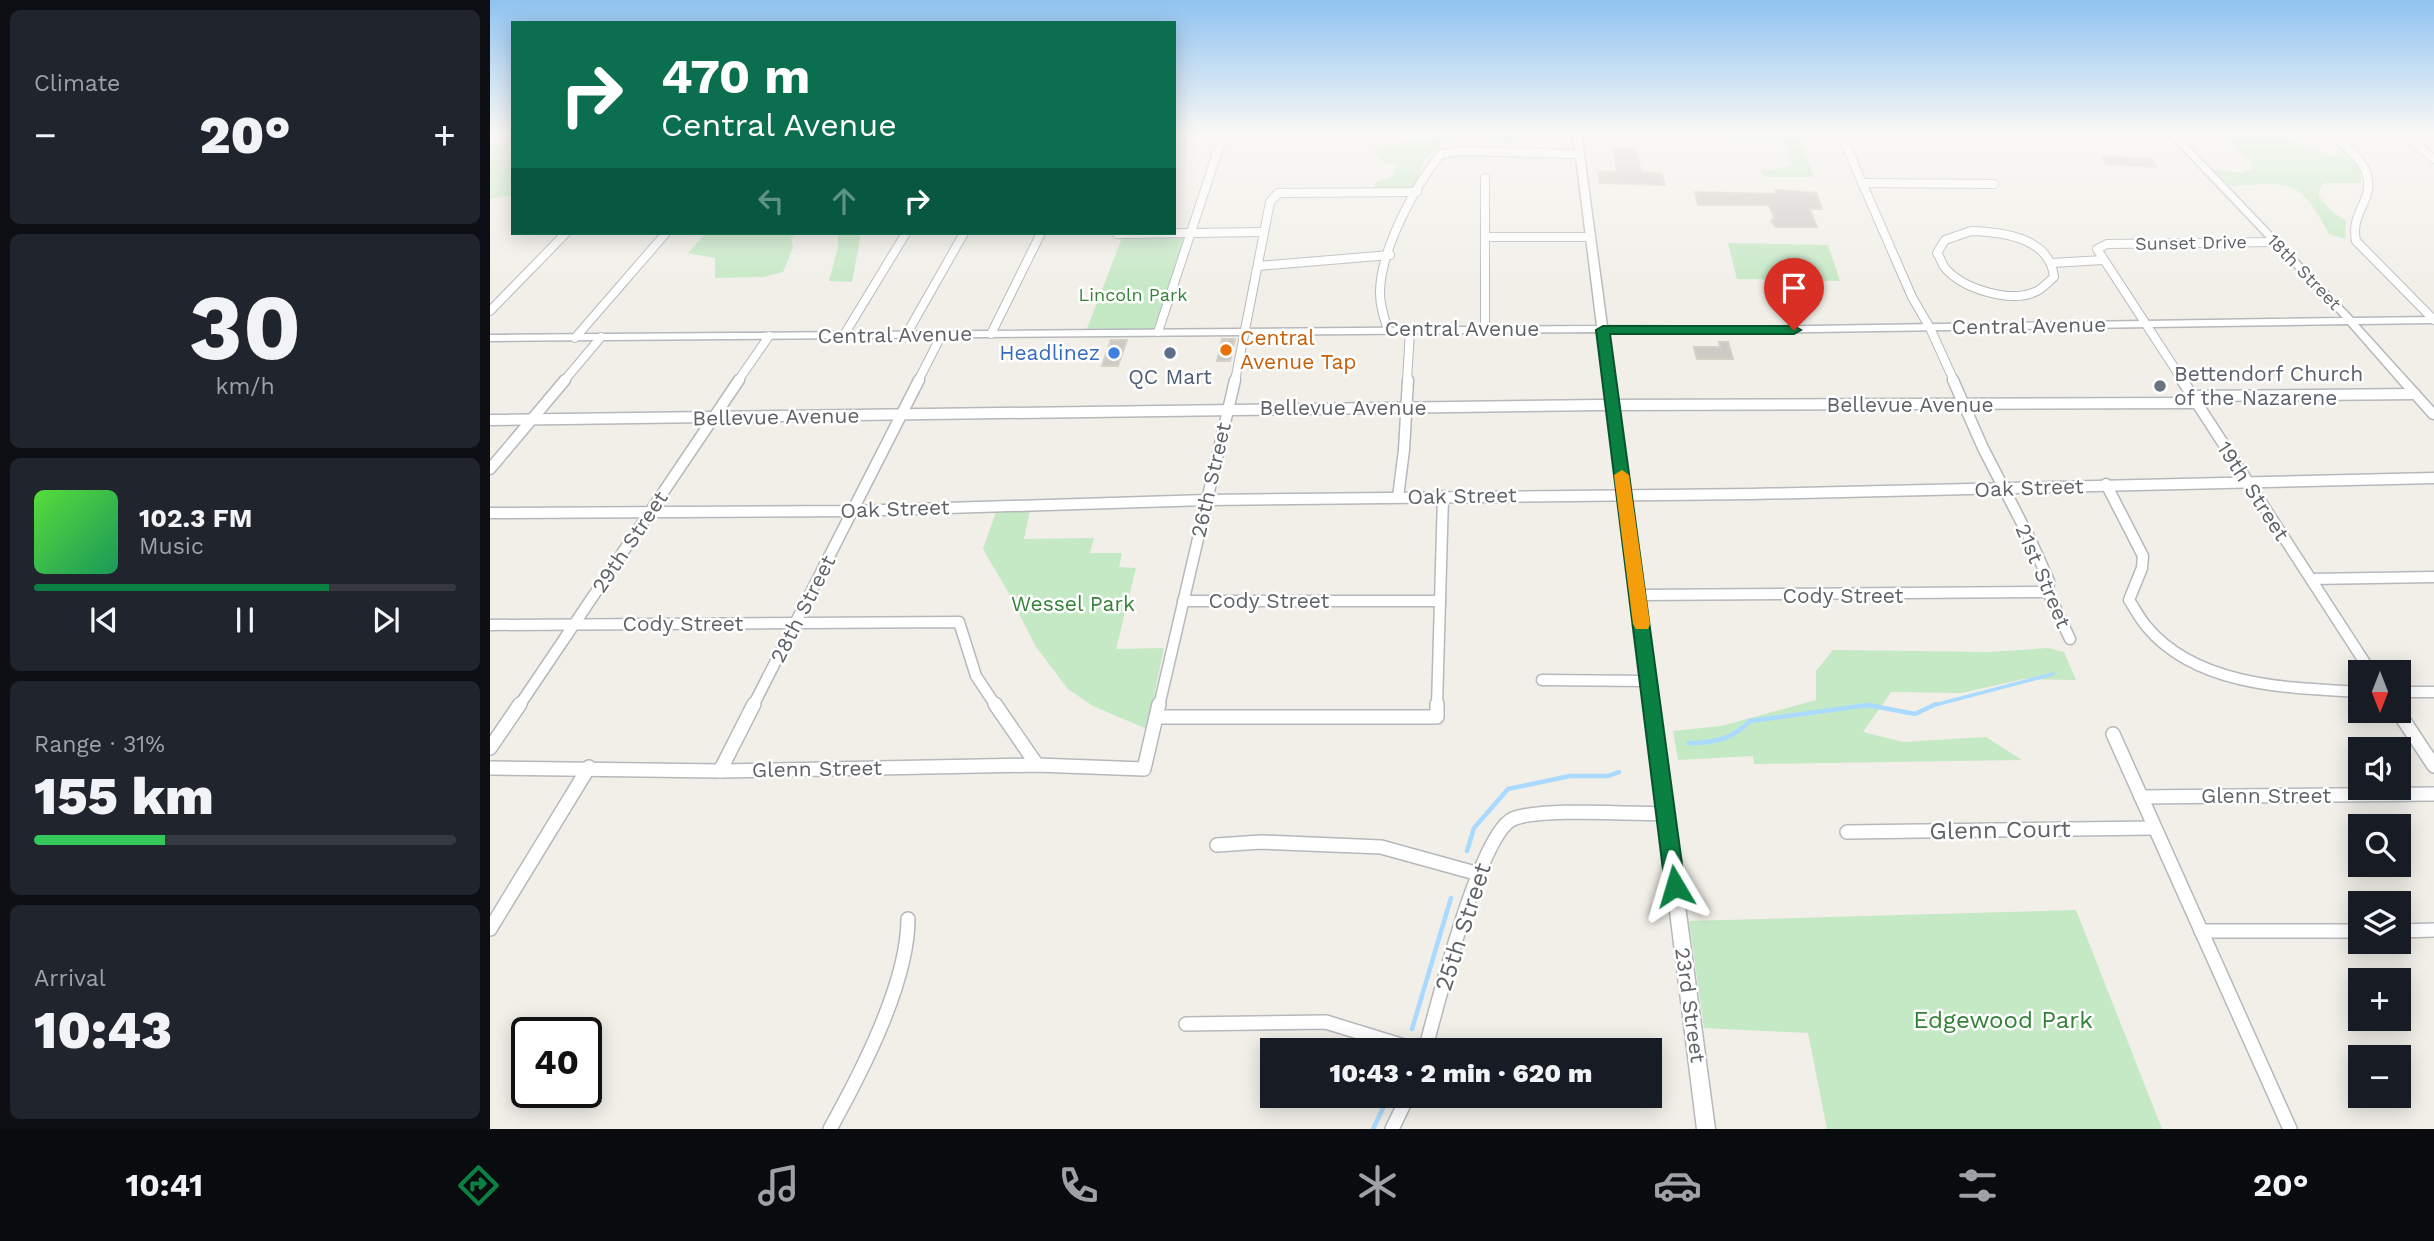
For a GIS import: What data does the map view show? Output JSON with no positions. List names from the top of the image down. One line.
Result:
{"streets":{"street":["Sunset Drive","18th Street","Central Avenue","Bellevue Avenue","26th Street","Oak Street","19th Street","29th Street","21st Street","Cody Street","28th Street","Glenn Street","Glenn Court","25th Street","23rd Street"]},"crossings":[["Sunset Drive","18th Street"],["Sunset Drive","19th Street"],["18th Street","Central Avenue"],["18th Street","Bellevue Avenue"],["Central Avenue","26th Street"],["Central Avenue","19th Street"],["Central Avenue","29th Street"],["Central Avenue","21st Street"],["Central Avenue","28th Street"],["Central Avenue","23rd Street"],["Bellevue Avenue","26th Street"],["Bellevue Avenue","19th Street"],["Bellevue Avenue","29th Street"],["Bellevue Avenue","21st Street"],["Bellevue Avenue","28th Street"],["Bellevue Avenue","23rd Street"],["26th Street","Oak Street"],["26th Street","Cody Street"],["26th Street","Glenn Street"],["Oak Street","19th Street"],["Oak Street","29th Street"],["Oak Street","21st Street"],["Oak Street","28th Street"],["Oak Street","23rd Street"],["29th Street","Cody Street"],["21st Street","Cody Street"],["Cody Street","28th Street"],["Cody Street","Glenn Street"],["Cody Street","23rd Street"],["28th Street","Glenn Street"],["25th Street","23rd Street"]],"parks":["Lincoln Park","Wessel Park","Edgewood Park"],"places":["Central Avenue Tap","Headlinez","QC Mart","Bettendorf Church of the Nazarene"],"north":"bottom","page":{"tile":["Climate",["30","km/h"],["Range · 31%","155 km"],["Arrival","10:43"]],"turn":["470 m","Central Avenue"],"heat":["−","20°","+"],"song":["102.3 FM","Music"],"map_buttons":["+","−"],"limit":"40","trip":"10:43 · 2 min · 620 m","tabs":["10:41","20°"]}}
